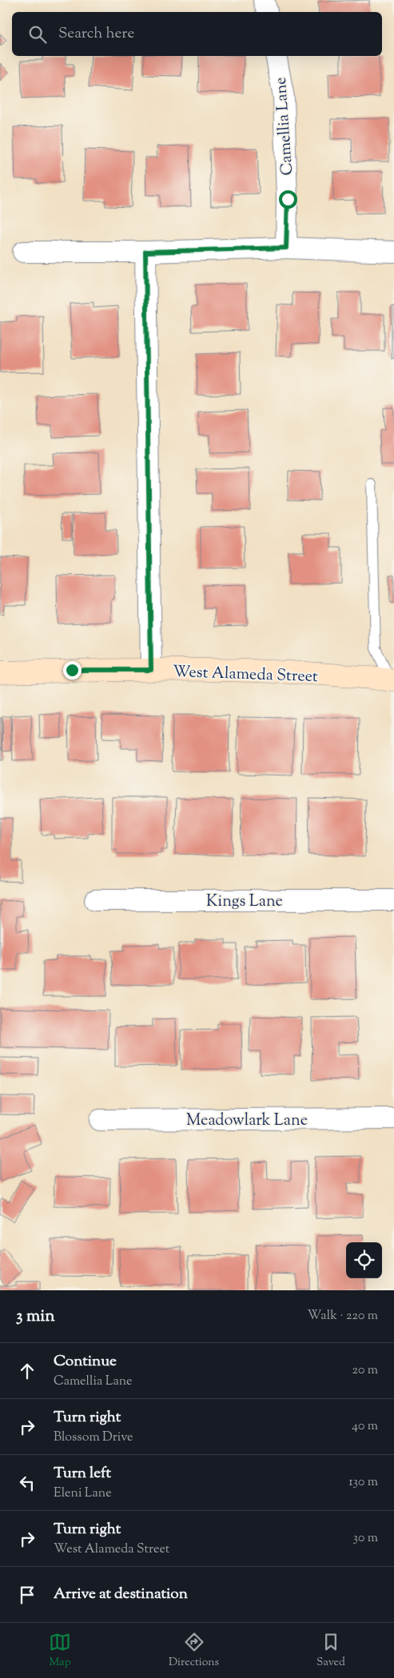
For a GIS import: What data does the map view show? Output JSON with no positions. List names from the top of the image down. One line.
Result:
{"streets":{"street":["Camellia Lane","West Alameda Street","Kings Lane","Meadowlark Lane"]},"page":{"search":"Search here","heading":["3 min","Walk · 220 m"],"list":[["Continue","Camellia Lane","20 m"],["Turn right","Blossom Drive","40 m"],["Turn left","Eleni Lane","130 m"],["Turn right","West Alameda Street","30 m"],"Arrive at destination"],"nav":["Map","Directions","Saved"]}}
